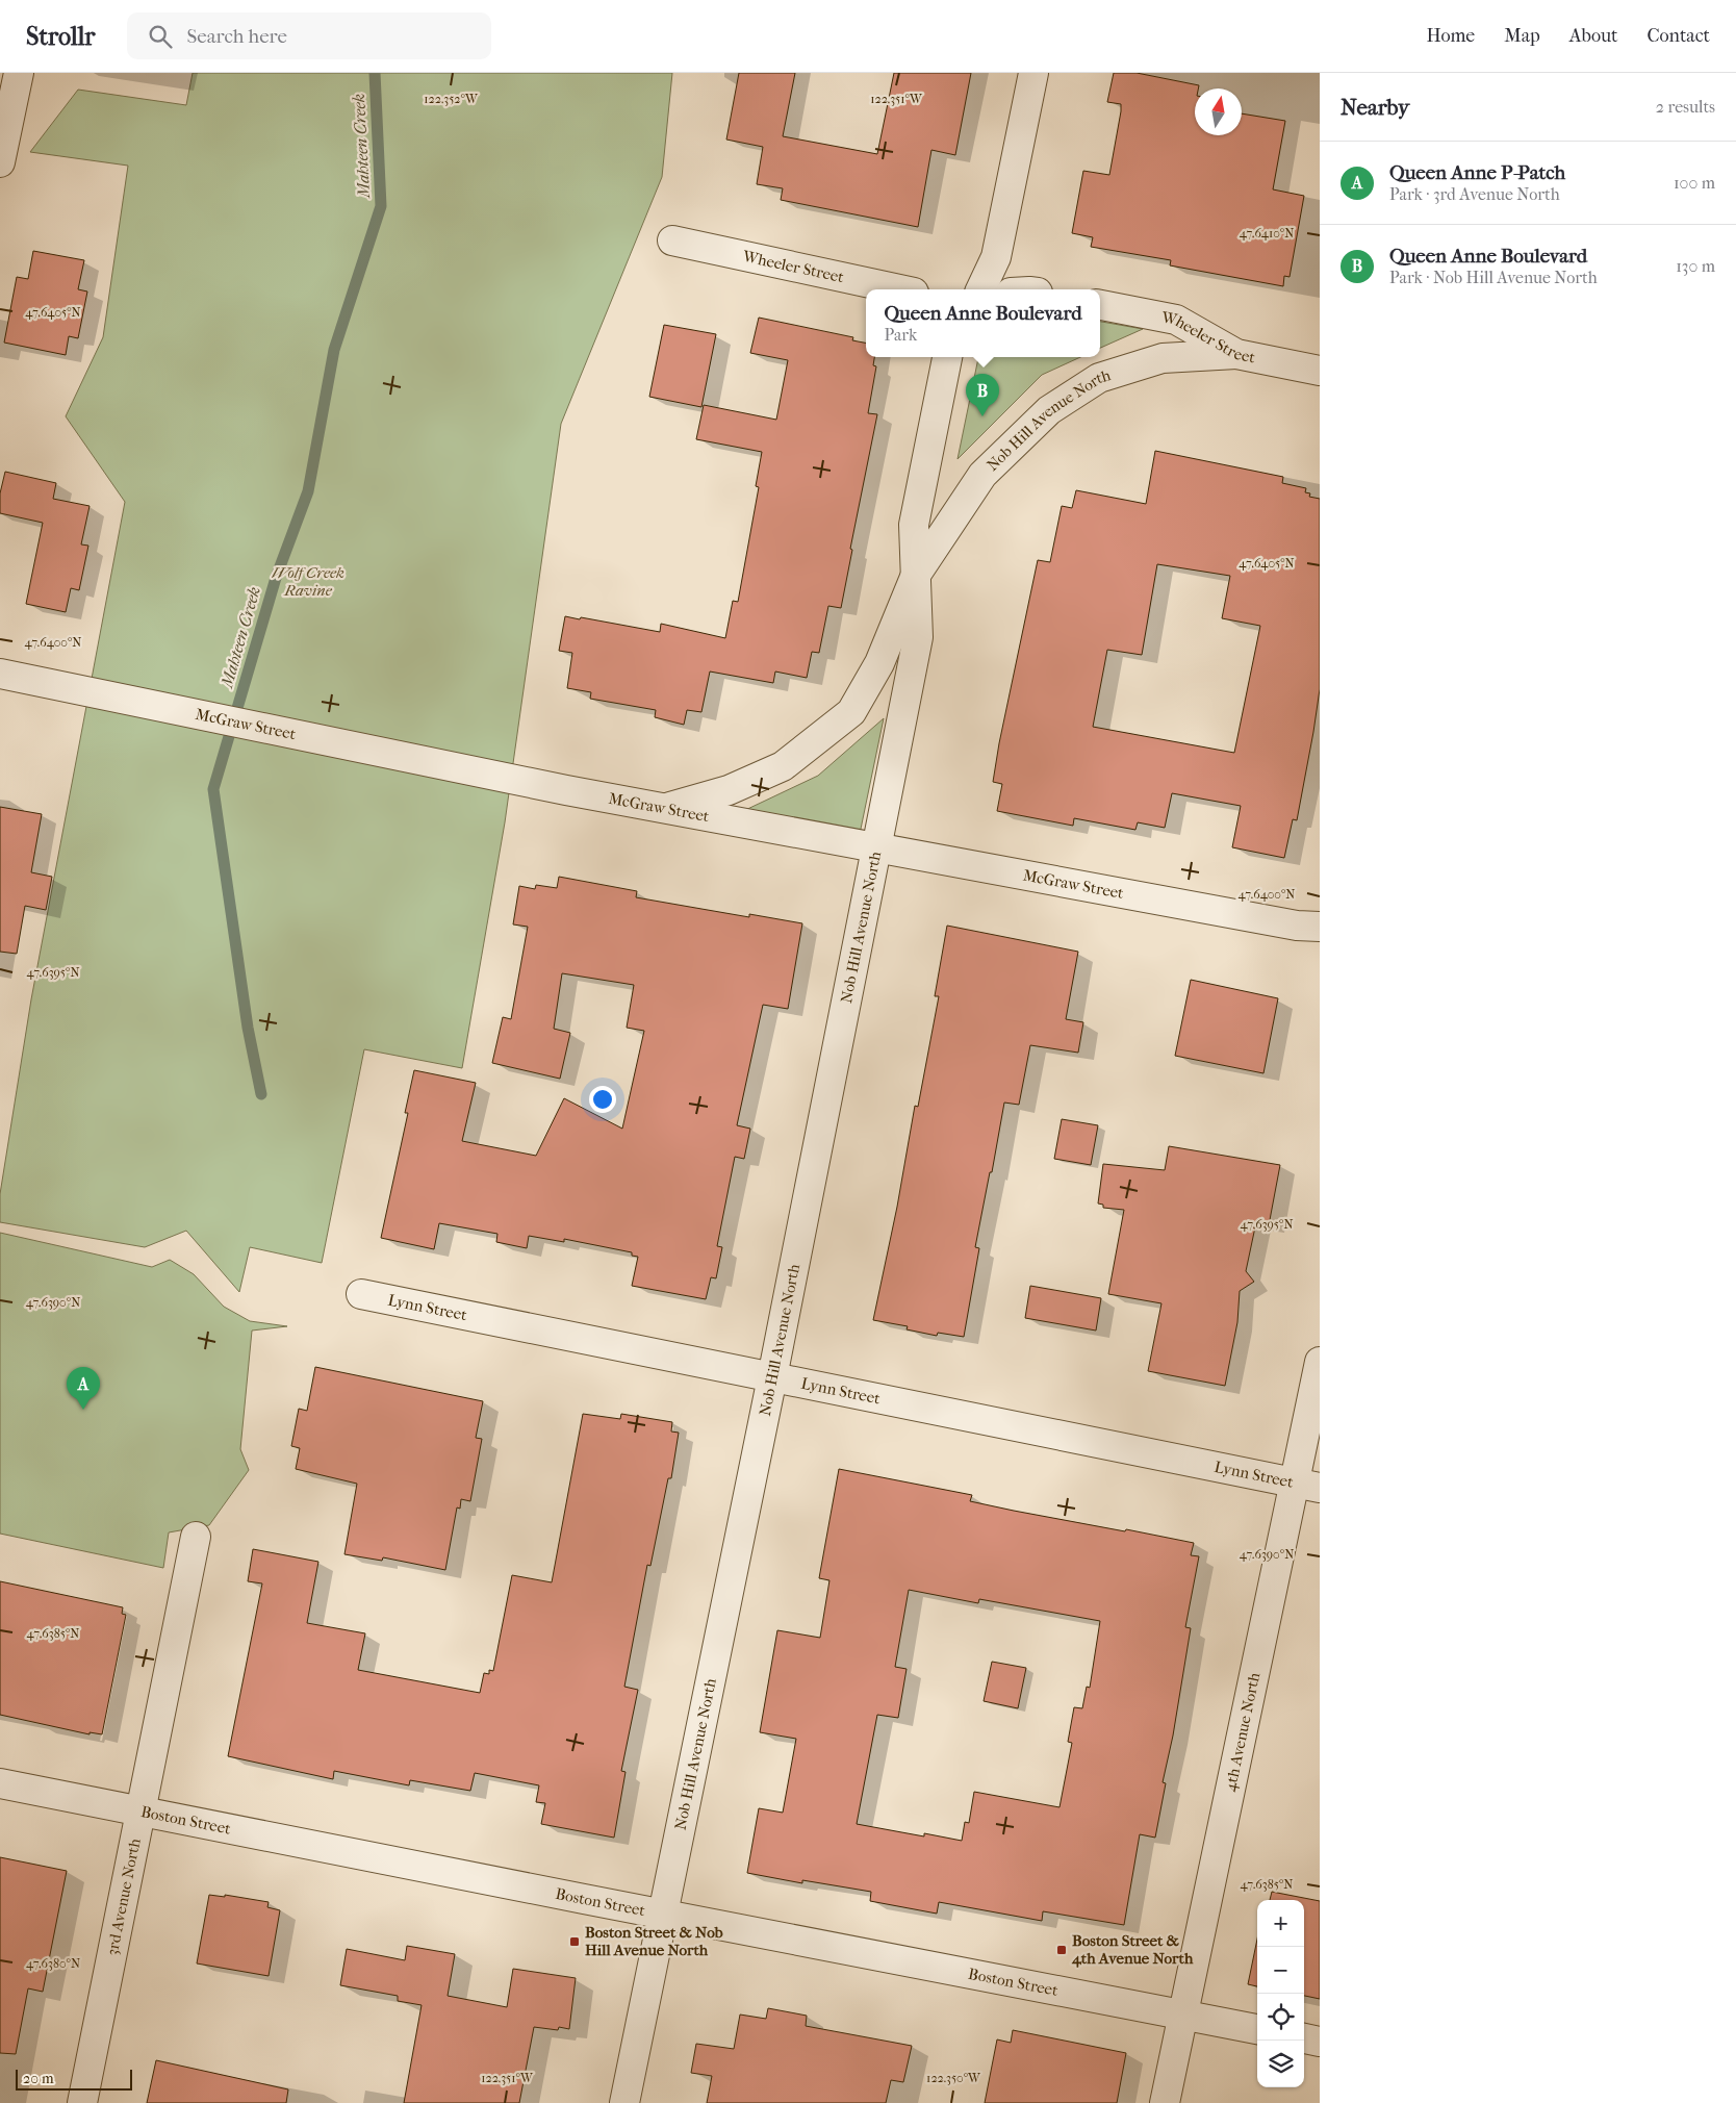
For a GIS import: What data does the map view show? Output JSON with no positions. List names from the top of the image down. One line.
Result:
{"streets":{"street":["Wheeler Street","Nob Hill Avenue North","McGraw Street","Lynn Street","4th Avenue North","Boston Street","3rd Avenue North"]},"crossings":[["Wheeler Street","Nob Hill Avenue North"],["Nob Hill Avenue North","McGraw Street"],["Nob Hill Avenue North","Lynn Street"],["Nob Hill Avenue North","Boston Street"],["Lynn Street","4th Avenue North"],["4th Avenue North","Boston Street"],["Boston Street","3rd Avenue North"]],"water":["Mahteen Creek"],"parks":["Wolf Creek Ravine"],"places":{"transit":["Boston Street & Nob Hill Avenue North","Boston Street & 4th Avenue North"]},"scale_bar":"20 m","north":"top","page":{"header":"Strollr","search":"Search here","nav":["Home","Map","About","Contact"],"heading":["Nearby","2 results"],"list":[{"mark":"A","name":"Queen Anne P-Patch","note":"Park · 3rd Avenue North","value":"100 m"},{"mark":"B","name":"Queen Anne Boulevard","note":"Park · Nob Hill Avenue North","value":"130 m"}],"popup":["Queen Anne Boulevard","Park"],"pins":["B","A"],"map_buttons":["+","−"],"scale":"20 m"},"coordinates":["122.352°W","122.351°W","47.6410°N","47.6405°N","47.6400°N","47.6395°N","47.6390°N","47.6385°N","47.6380°N","122.350°W"]}
